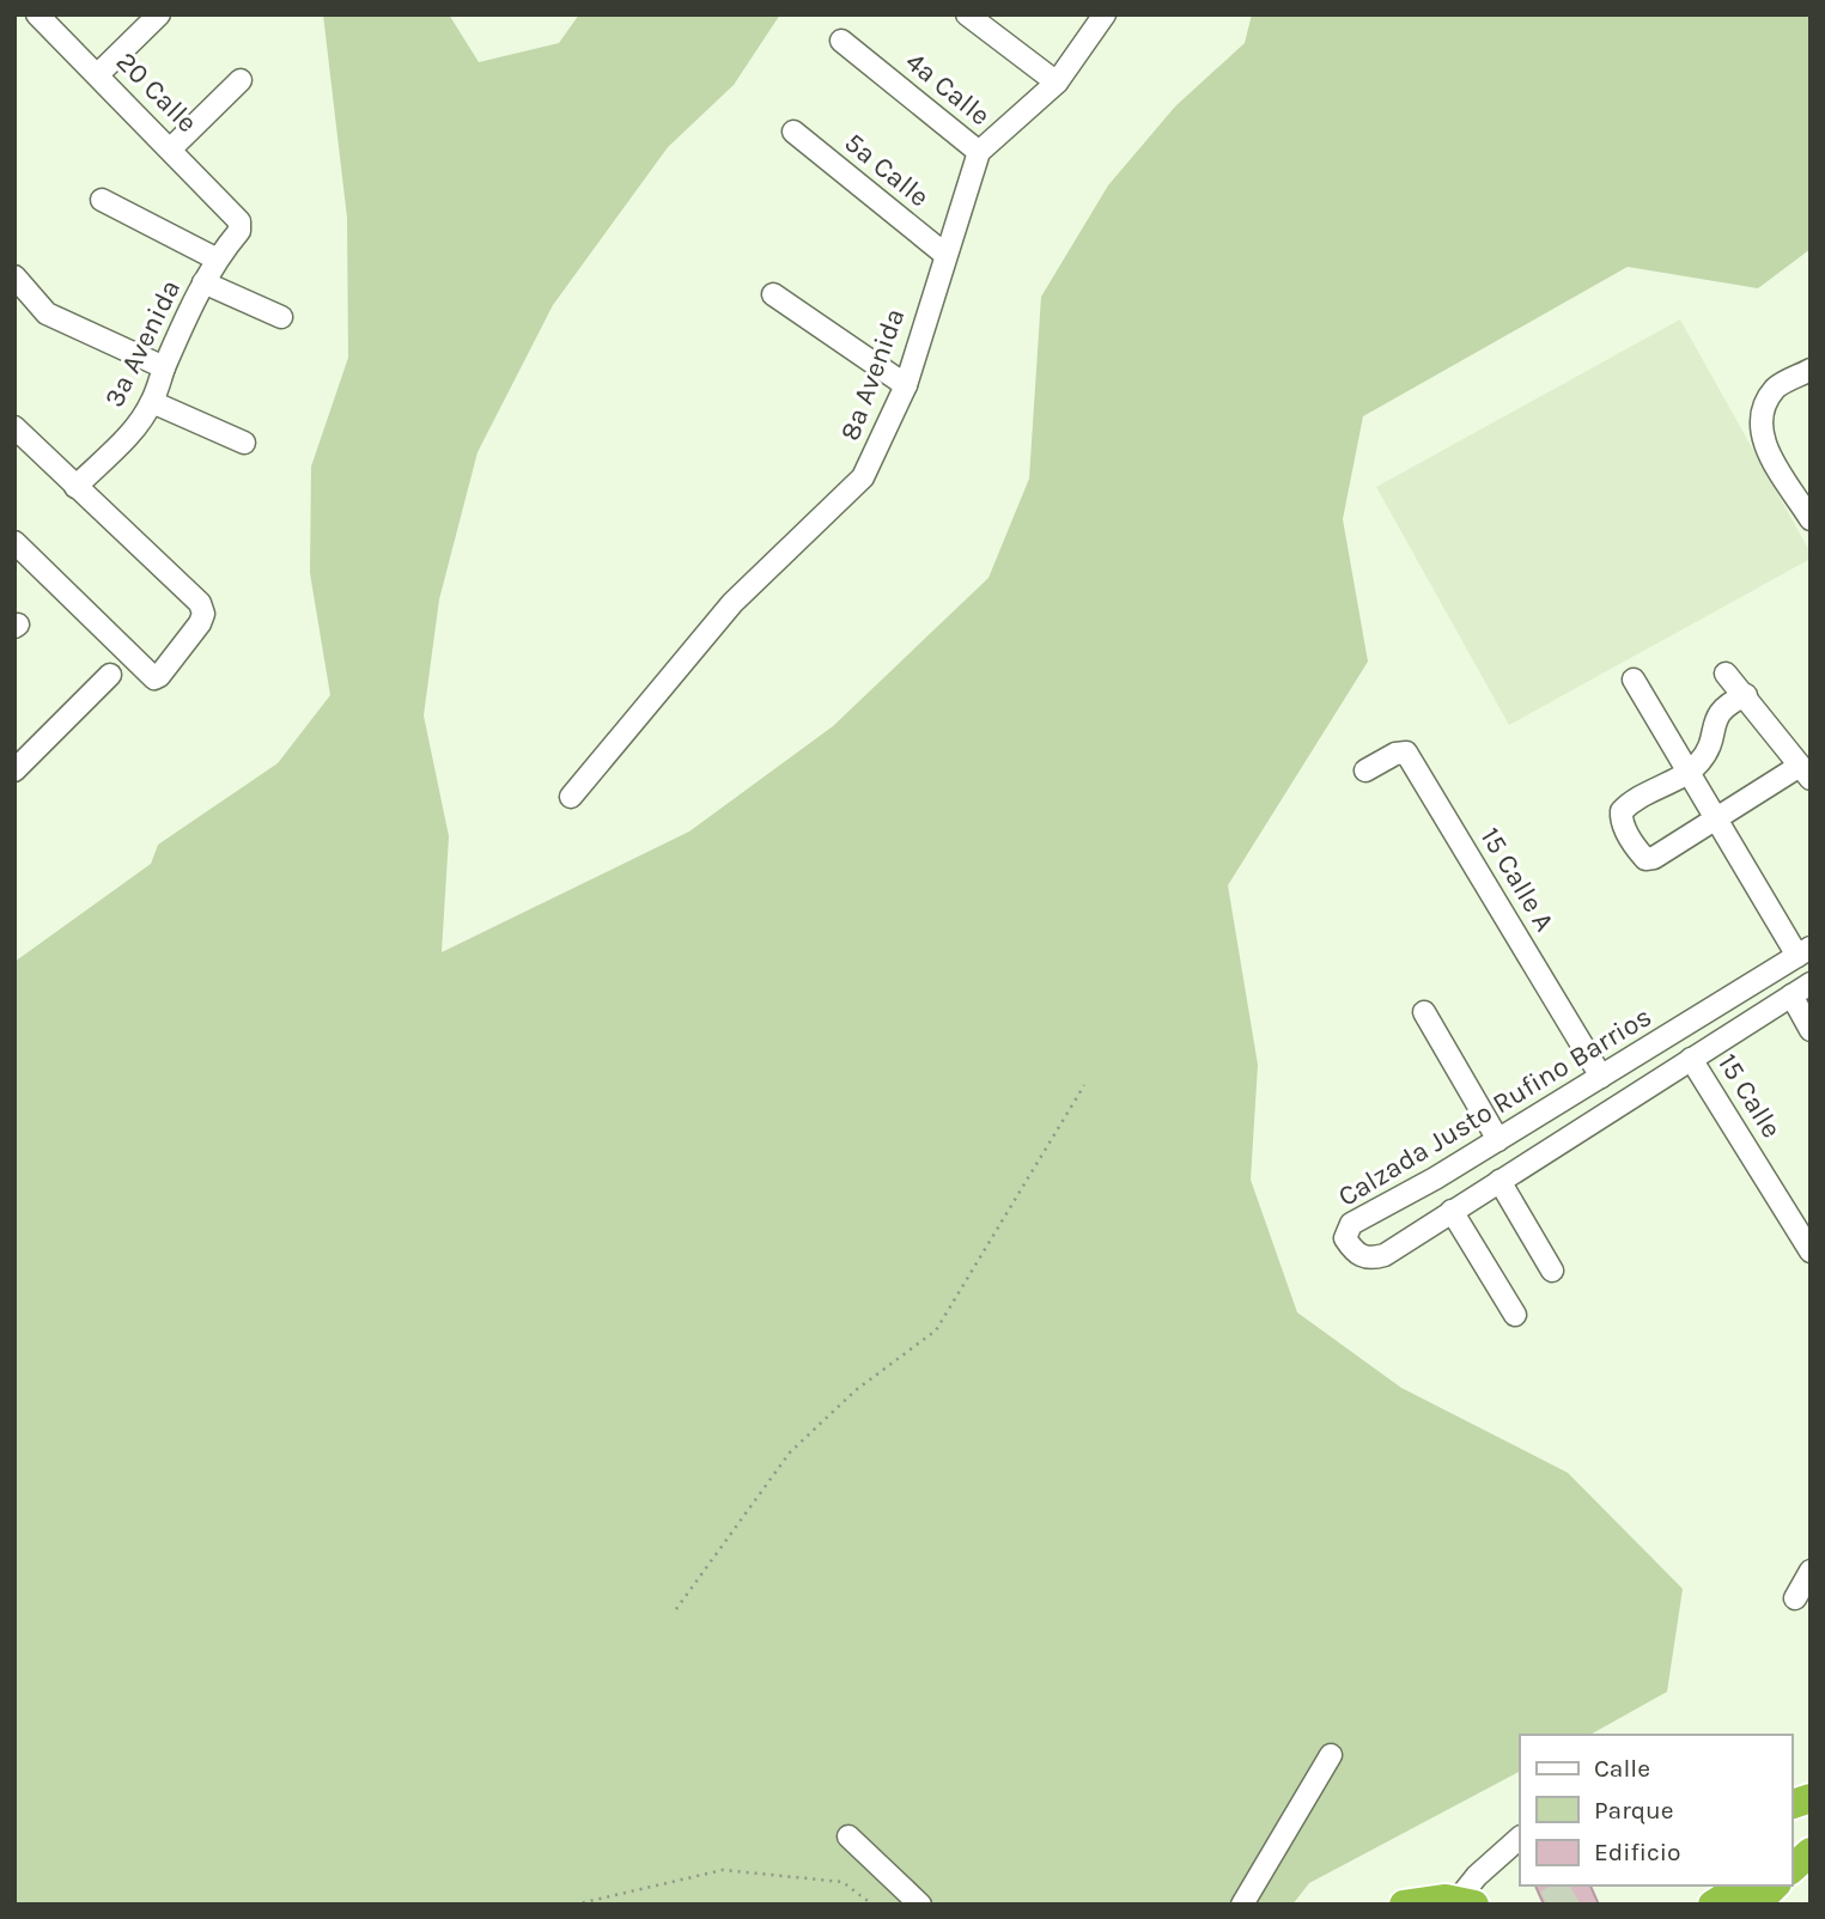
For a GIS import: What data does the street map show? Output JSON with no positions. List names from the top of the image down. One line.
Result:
{"streets":{"street":["4a Calle","20 Calle","5a Calle","3a Avenida","8a Avenida","15 Calle A","15 Calle","Calzada Justo Rufino Barrios"]},"crossings":[["4a Calle","8a Avenida"],["20 Calle","3a Avenida"],["5a Calle","8a Avenida"],["15 Calle A","Calzada Justo Rufino Barrios"],["15 Calle","Calzada Justo Rufino Barrios"]],"legend":["Calle","Parque","Edificio"]}
